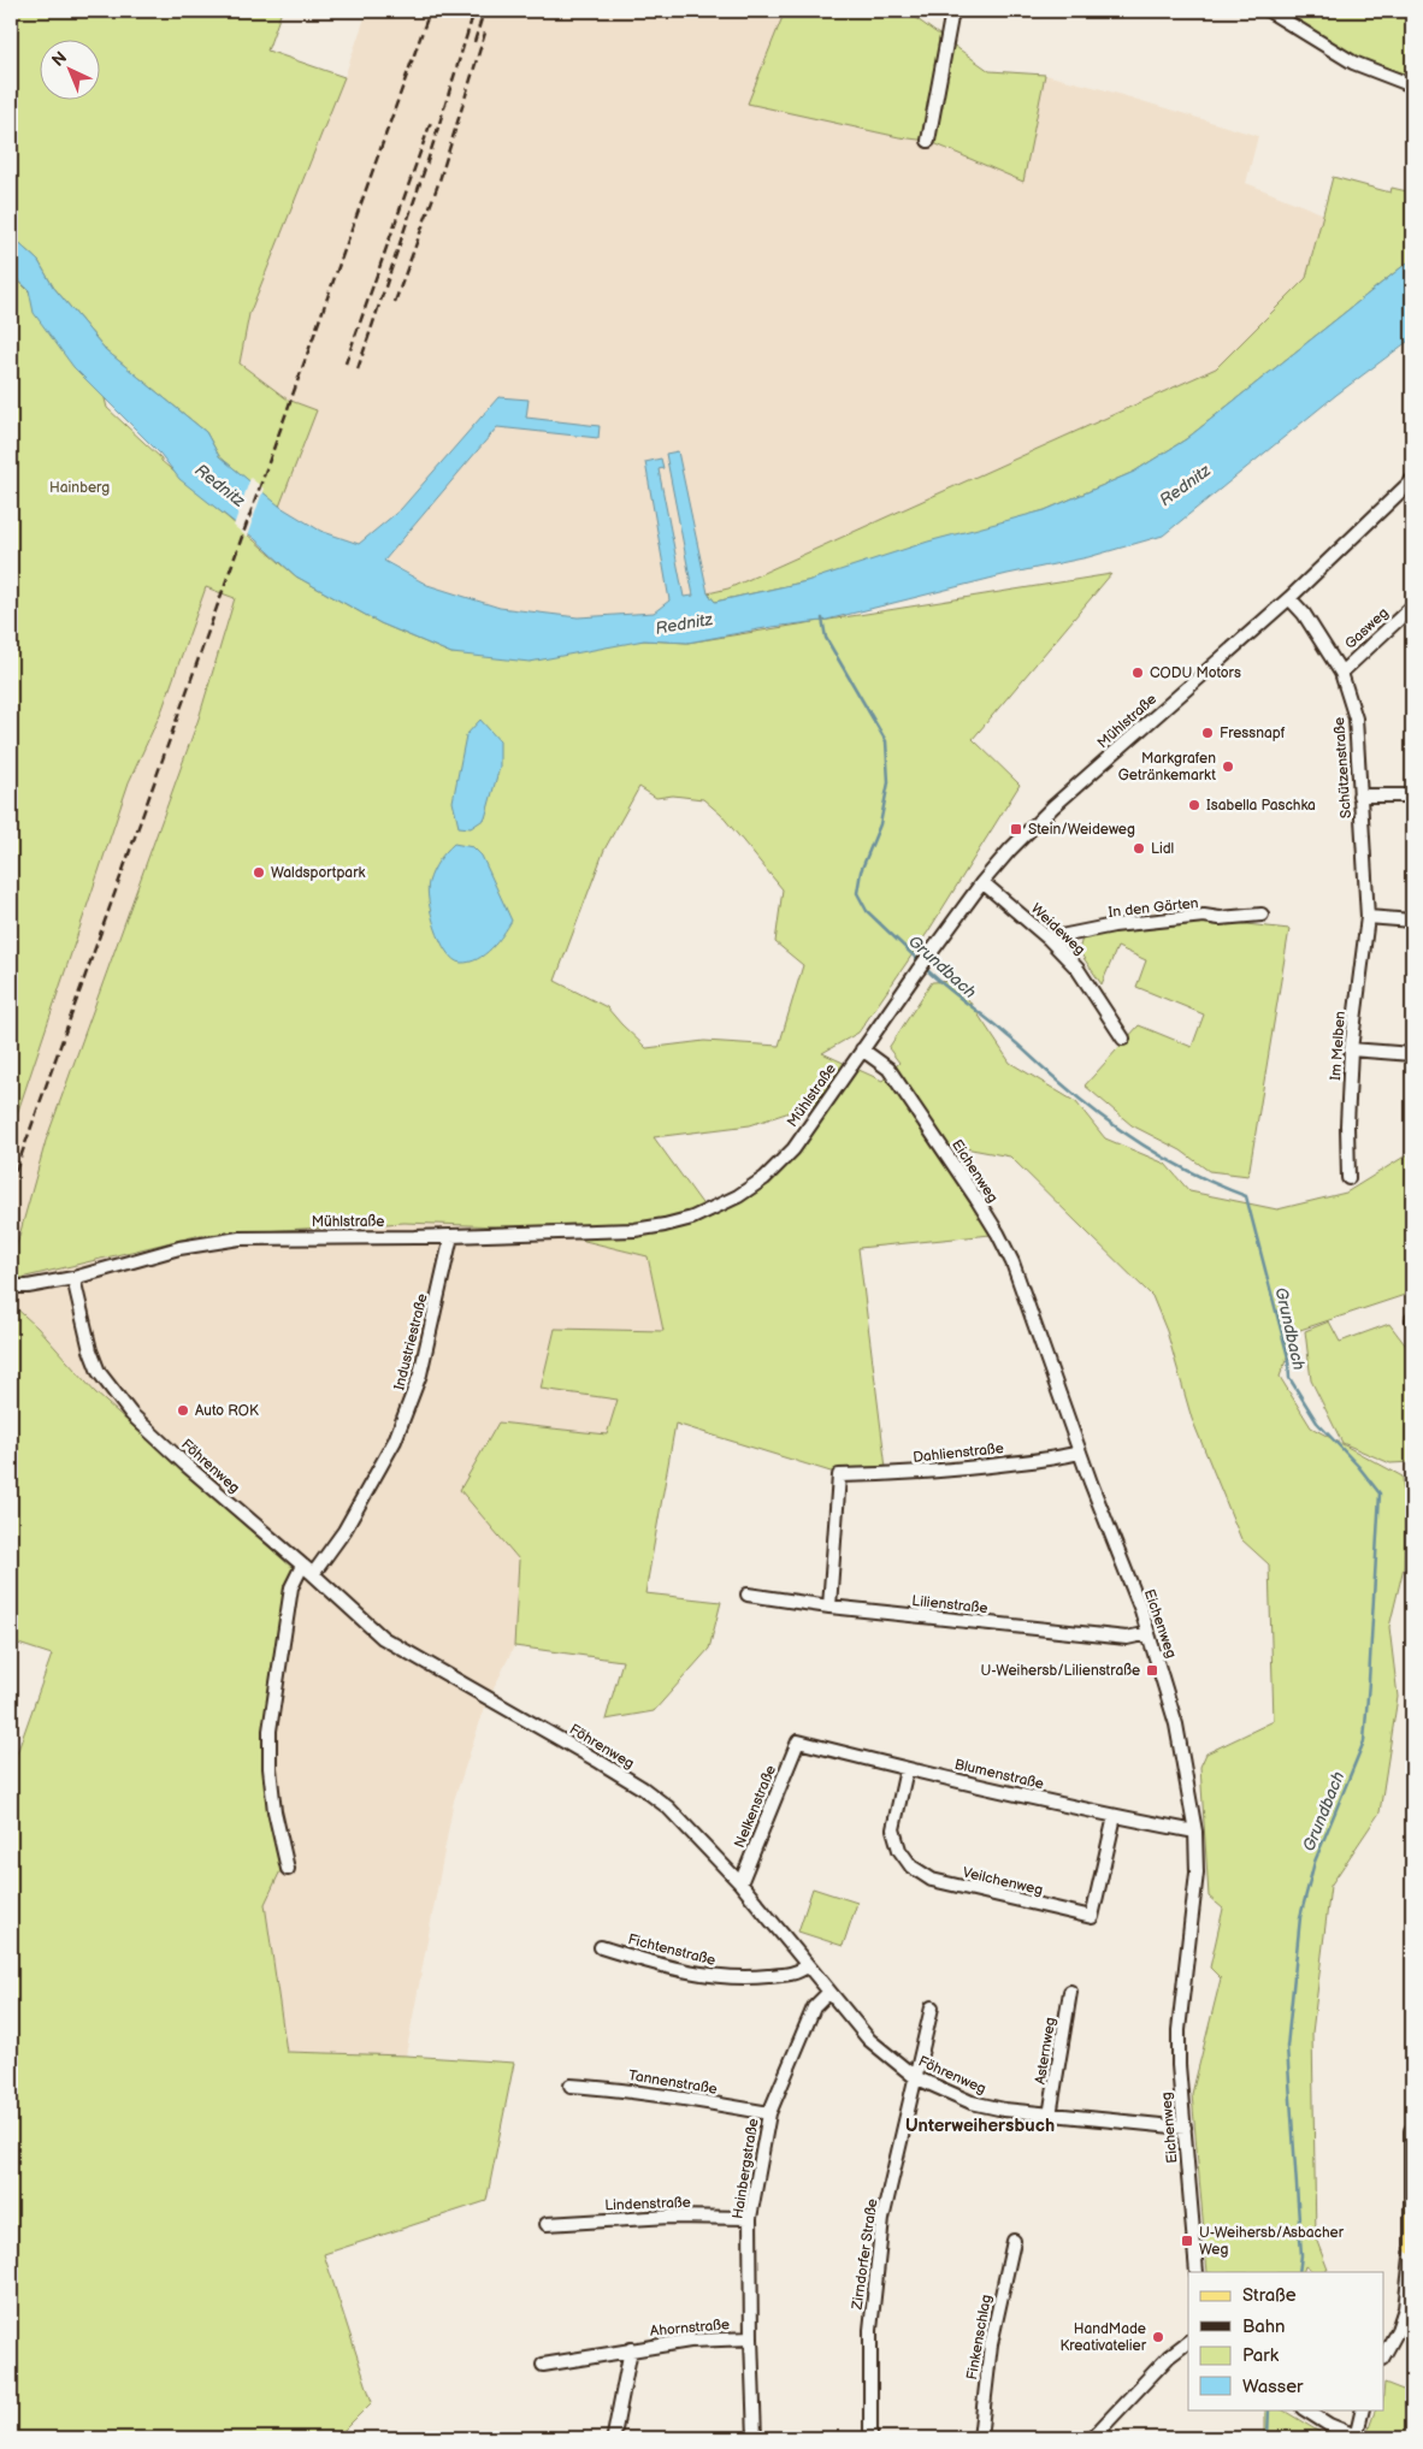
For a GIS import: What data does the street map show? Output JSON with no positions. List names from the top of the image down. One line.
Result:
{"streets":{"street":["Gasweg","Mühlstraße","Schützenstraße","In den Gärten","Weideweg","Im Melben","Eichenweg","Industriestraße","Dahlienstraße","Föhrenweg","Lilienstraße","Blumenstraße","Nelkenstraße","Veilchenweg","Fichtenstraße","Asternweg","Tannenstraße","Hainbergstraße","Lindenstraße","Zirndorfer Straße","Ahornstraße","Finkenschlag"]},"crossings":[["Gasweg","Schützenstraße"],["Mühlstraße","Schützenstraße"],["Mühlstraße","Weideweg"],["Mühlstraße","Eichenweg"],["Mühlstraße","Industriestraße"],["Mühlstraße","Föhrenweg"],["Schützenstraße","Im Melben"],["In den Gärten","Weideweg"],["Eichenweg","Dahlienstraße"],["Eichenweg","Föhrenweg"],["Eichenweg","Lilienstraße"],["Eichenweg","Blumenstraße"],["Industriestraße","Föhrenweg"],["Dahlienstraße","Lilienstraße"],["Föhrenweg","Nelkenstraße"],["Föhrenweg","Fichtenstraße"],["Föhrenweg","Asternweg"],["Föhrenweg","Hainbergstraße"],["Föhrenweg","Zirndorfer Straße"],["Blumenstraße","Nelkenstraße"],["Blumenstraße","Veilchenweg"],["Tannenstraße","Hainbergstraße"],["Hainbergstraße","Lindenstraße"],["Hainbergstraße","Ahornstraße"]],"districts":["Unterweihersbuch"],"water":["Rednitz","Grundbach"],"parks":["Hainberg"],"places":{"other":["CODU Motors","Fressnapf","Markgrafen Getränkemarkt","Isabella Paschka","Lidl","Waldsportpark","Auto ROK","HandMade Kreativatelier"],"transit":["Stein/Weideweg","U-Weihersb/Lilienstraße","U-Weihersb/Asbacher Weg"]},"legend":["Straße","Bahn","Park","Wasser"],"north":"top left"}
